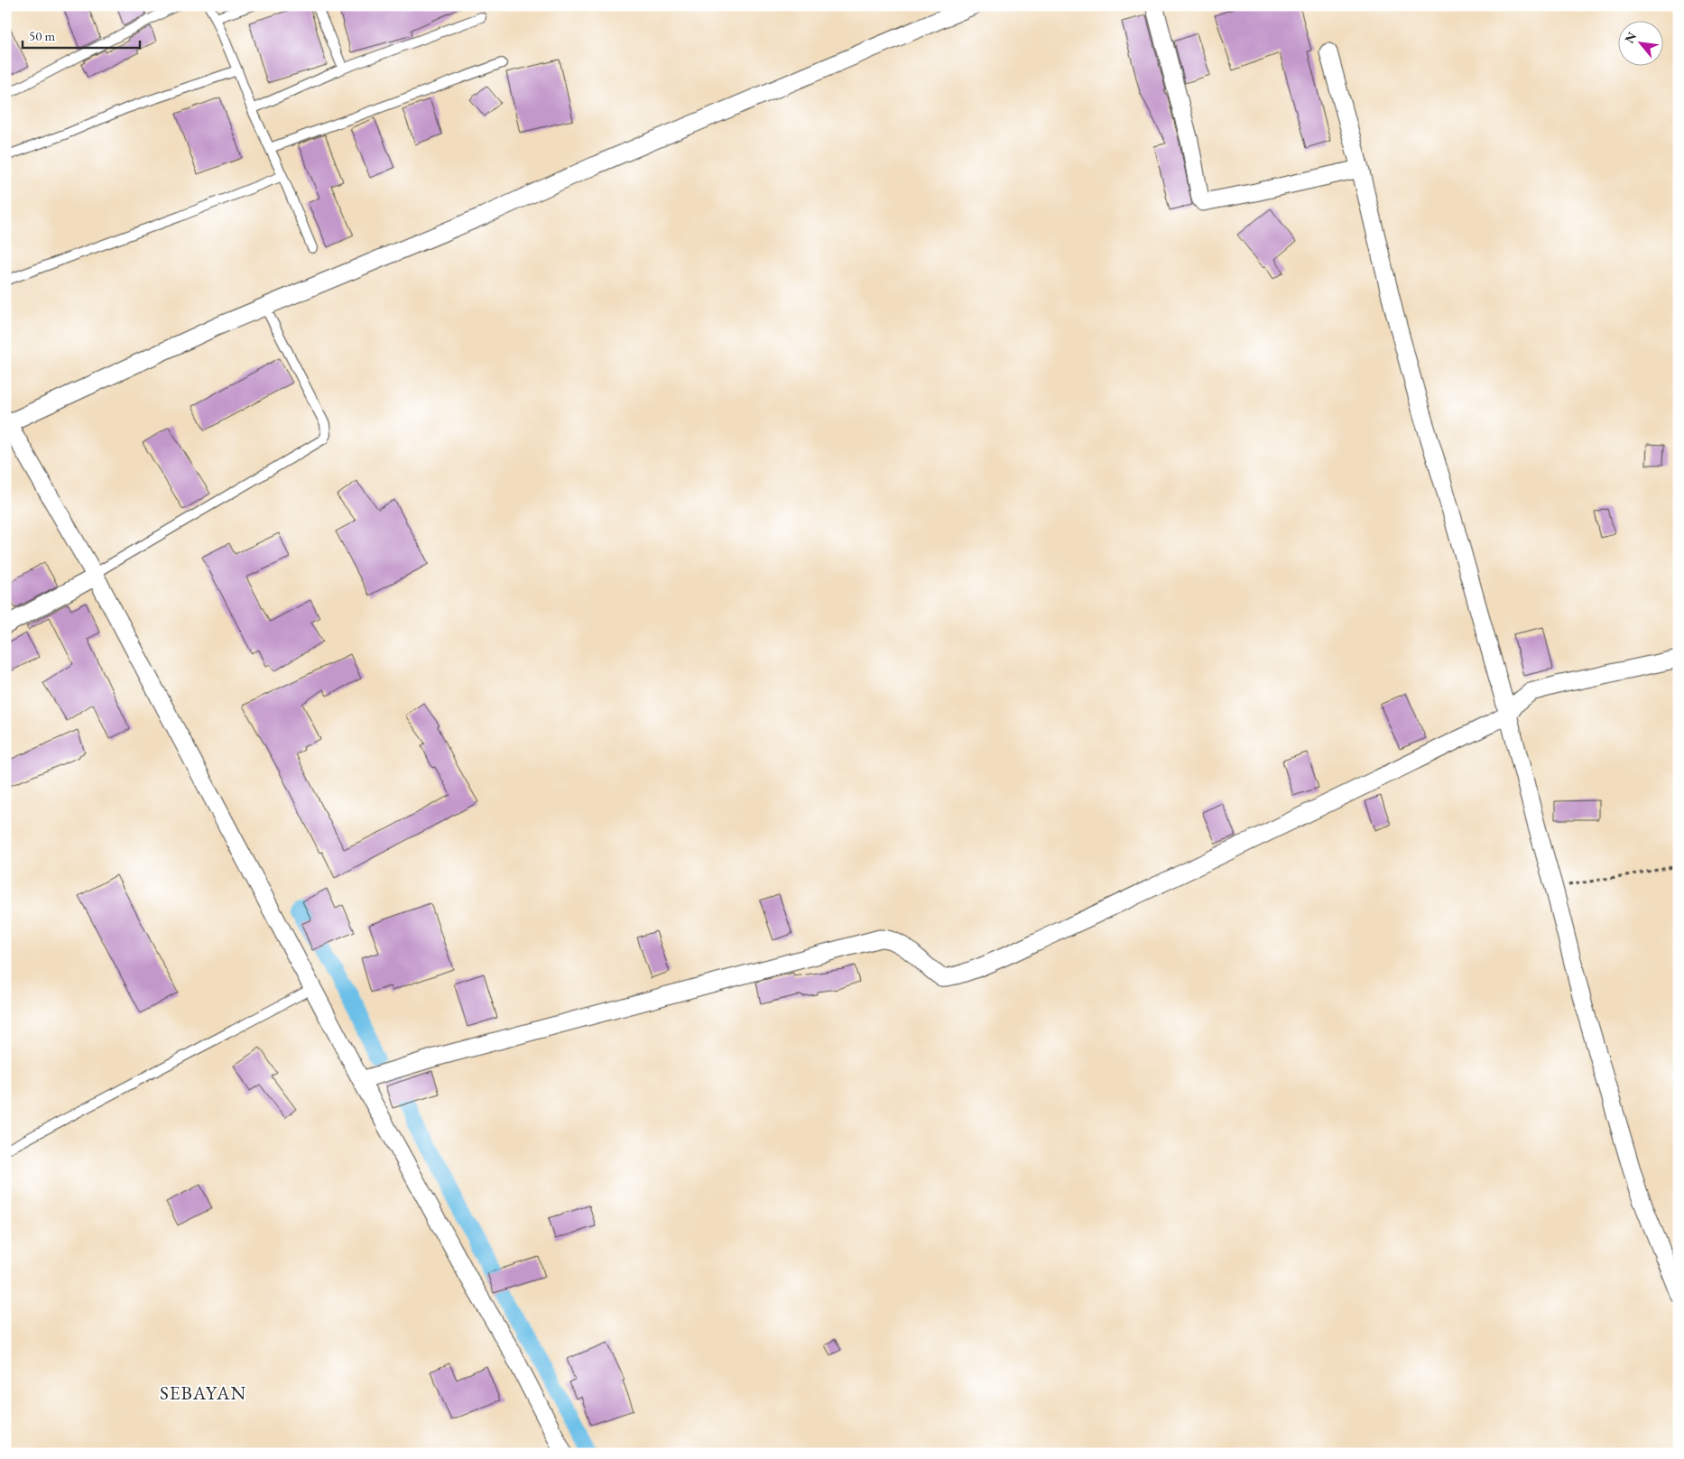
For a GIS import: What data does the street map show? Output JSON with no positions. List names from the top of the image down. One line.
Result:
{"districts":["SEBAYAN"],"scale_bar":"50 m","north":"top left"}
